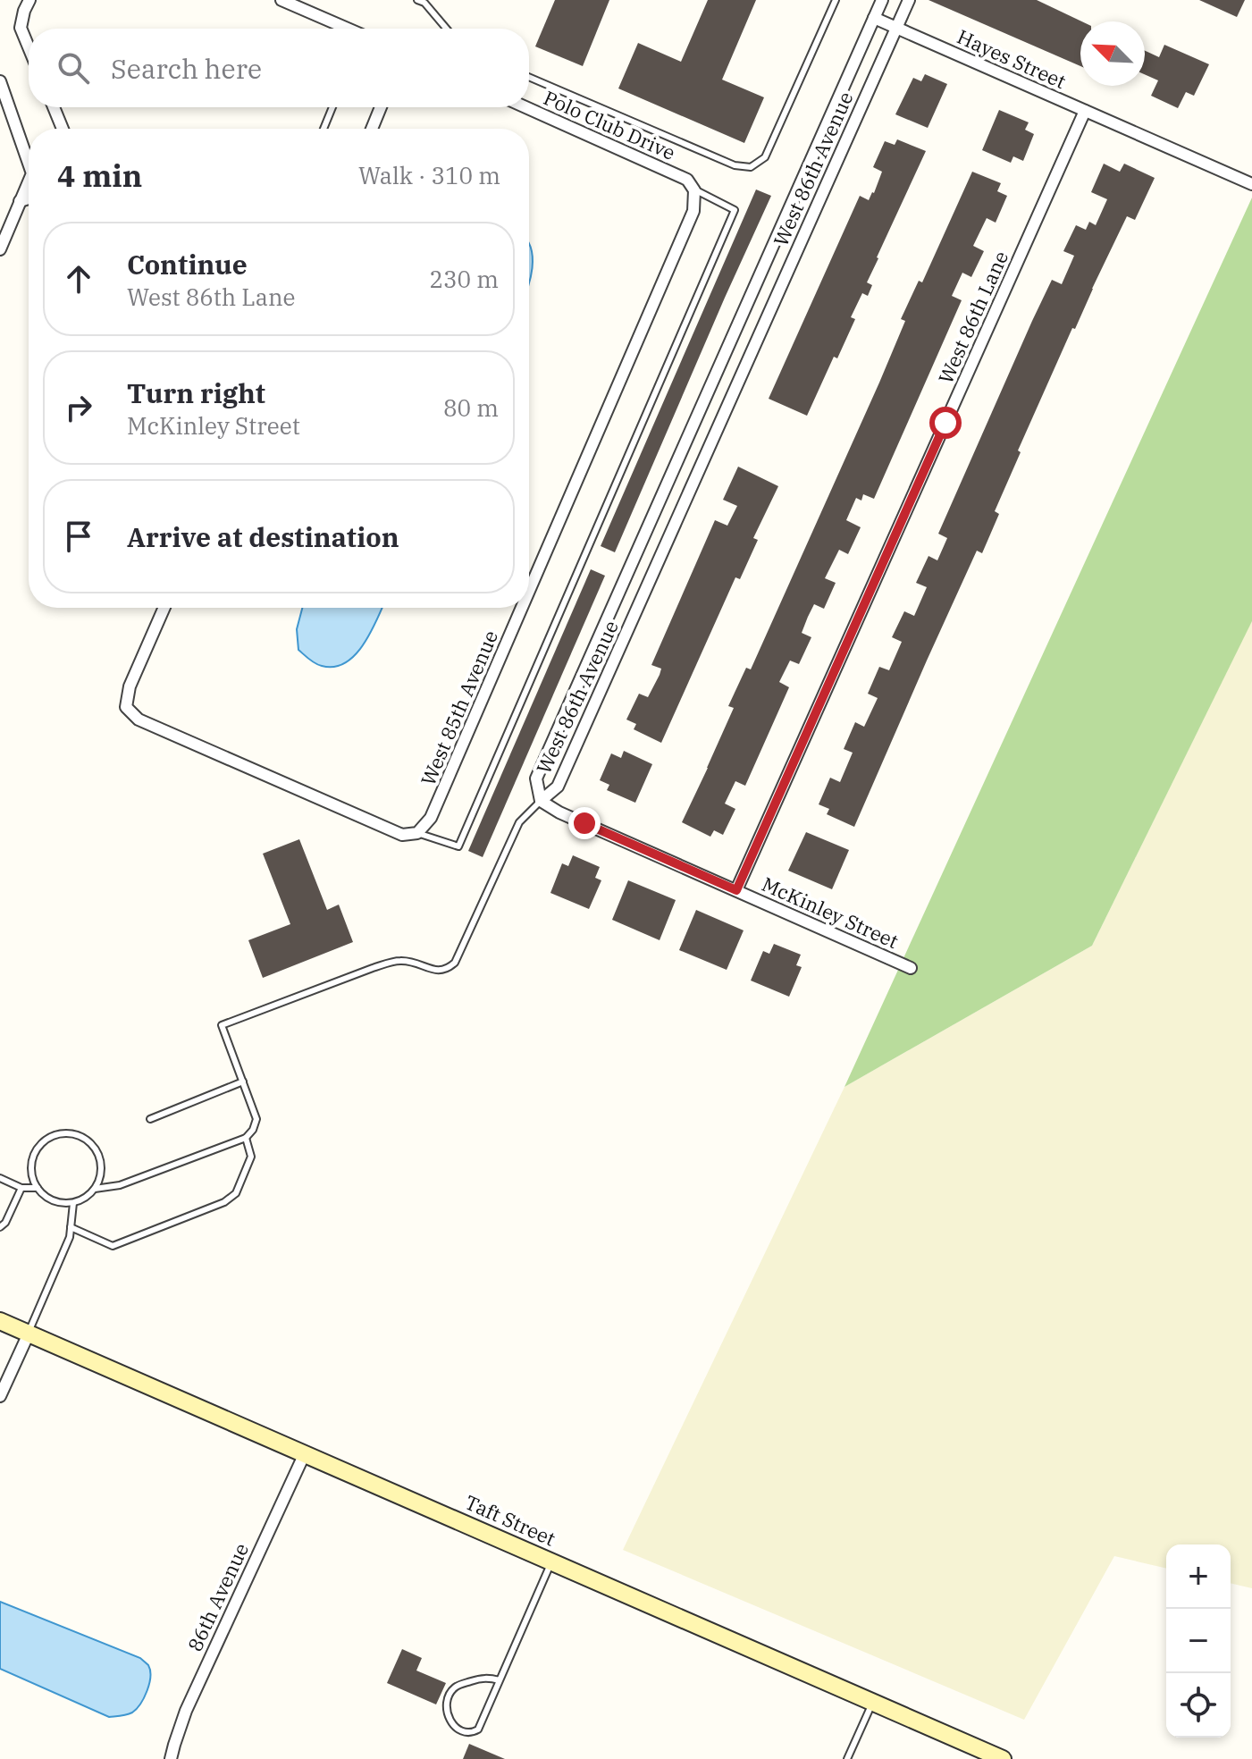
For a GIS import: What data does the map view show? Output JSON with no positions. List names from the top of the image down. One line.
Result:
{"streets":{"main road":["Taft Street"],"street":["Hayes Street","Polo Club Drive","West 86th Avenue","West 86th Lane","West 85th Avenue","McKinley Street","86th Avenue"]},"crossings":[["Hayes Street","West 86th Avenue"],["Hayes Street","West 86th Lane"],["Polo Club Drive","West 85th Avenue"],["West 86th Avenue","McKinley Street"],["West 86th Lane","McKinley Street"],["Taft Street","86th Avenue"]],"north":"top left","page":{"search":"Search here","heading":["4 min","Walk · 310 m"],"list":[["Continue","West 86th Lane","230 m"],["Turn right","McKinley Street","80 m"],"Arrive at destination"],"map_buttons":["+","−"]}}
